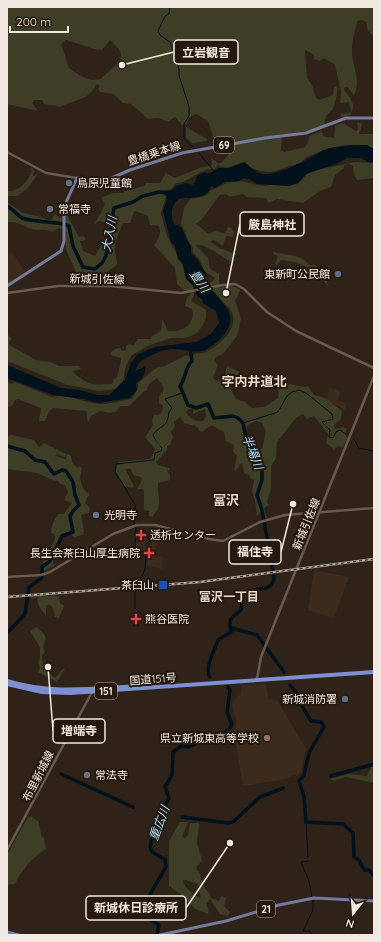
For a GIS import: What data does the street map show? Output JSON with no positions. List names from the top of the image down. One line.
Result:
{"streets":{"highway":["国道151号","151"],"main road":["69","豊橋乗本線","新城引佐線","布里新城線","21"]},"crossings":[["新城引佐線","国道151号"],["国道151号","布里新城線"]],"districts":["字内井道北","富沢","富沢一丁目"],"water":["大入川","豊川","半場川","重広川"],"places":{"other":["立岩観音","鳥原児童館","常福寺","東新町公民館","厳島神社","福住寺","光明寺","増端寺","新城消防署","県立新城東高等学校","常法寺","新城休日診療所"],"health":["透析センター","長生会茶臼山厚生病院","熊谷医院"],"transit":["茶臼山"]},"scale_bar":"200 m","north":"bottom"}
